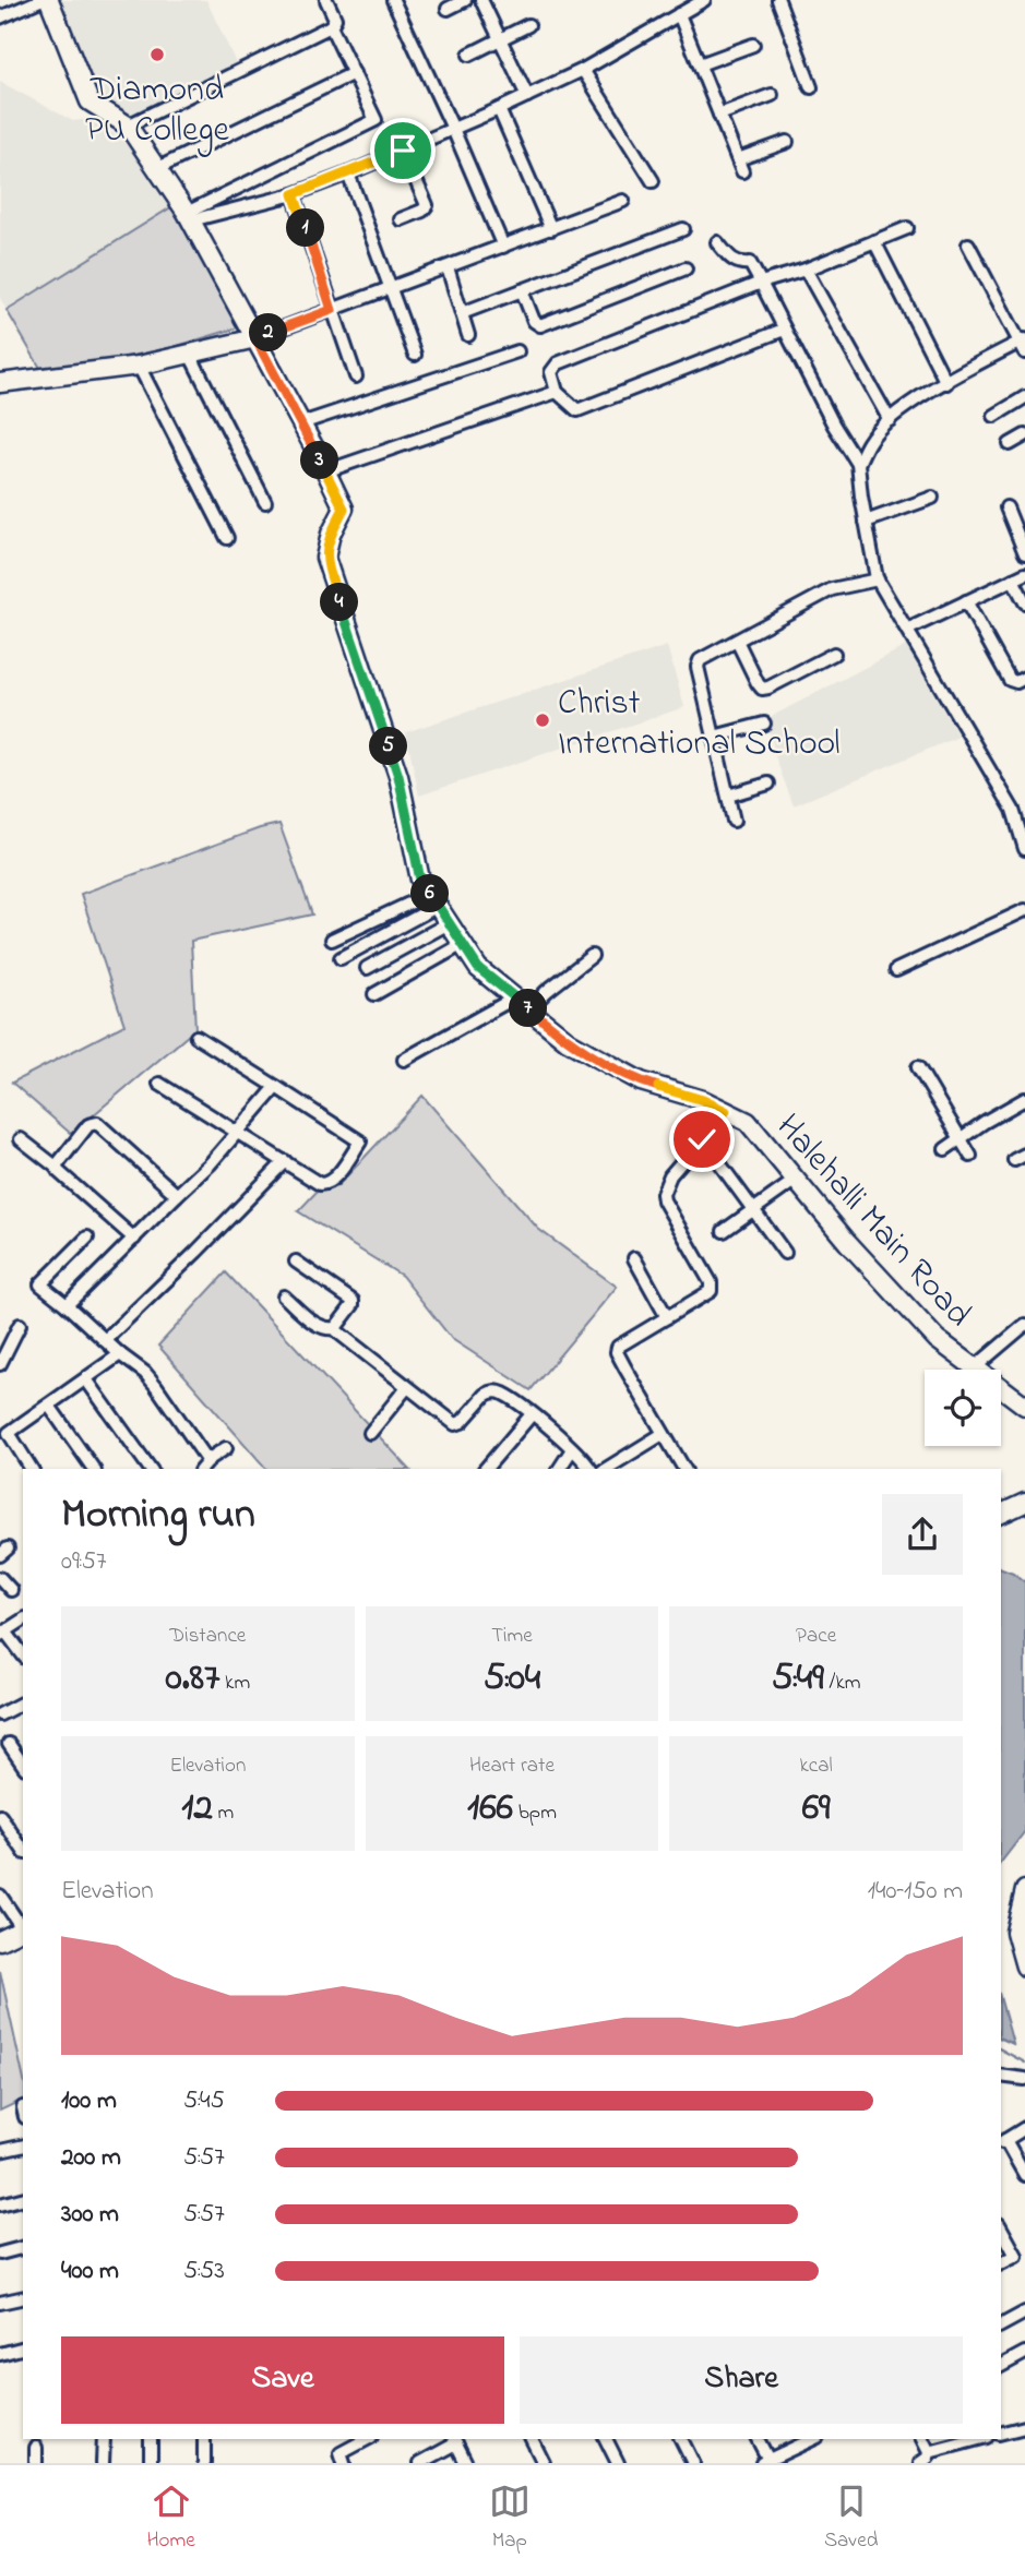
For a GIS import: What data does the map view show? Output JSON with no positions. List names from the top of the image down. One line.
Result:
{"streets":{"main road":["Halehalli Main Road"]},"places":["Diamond PU College","Christ International School"],"page":{"pins":["1","2","3","4","5","6","7"],"heading":["Morning run","09:57"],"stats":[["Distance","0.87 km"],["Time","5:04"],["Pace","5:49 /km"],["Elevation","12 m"],["Heart rate","166 bpm"],["kcal","69"]],"chart":["Elevation","140–150 m"],"list":[{"name":"100 m","note":"5:45"},{"name":"200 m","note":"5:57"},{"name":"300 m","note":"5:57"},{"name":"400 m","note":"5:53"}],"buttons":["Save","Share"],"tabs":["Home","Map","Saved"]}}
